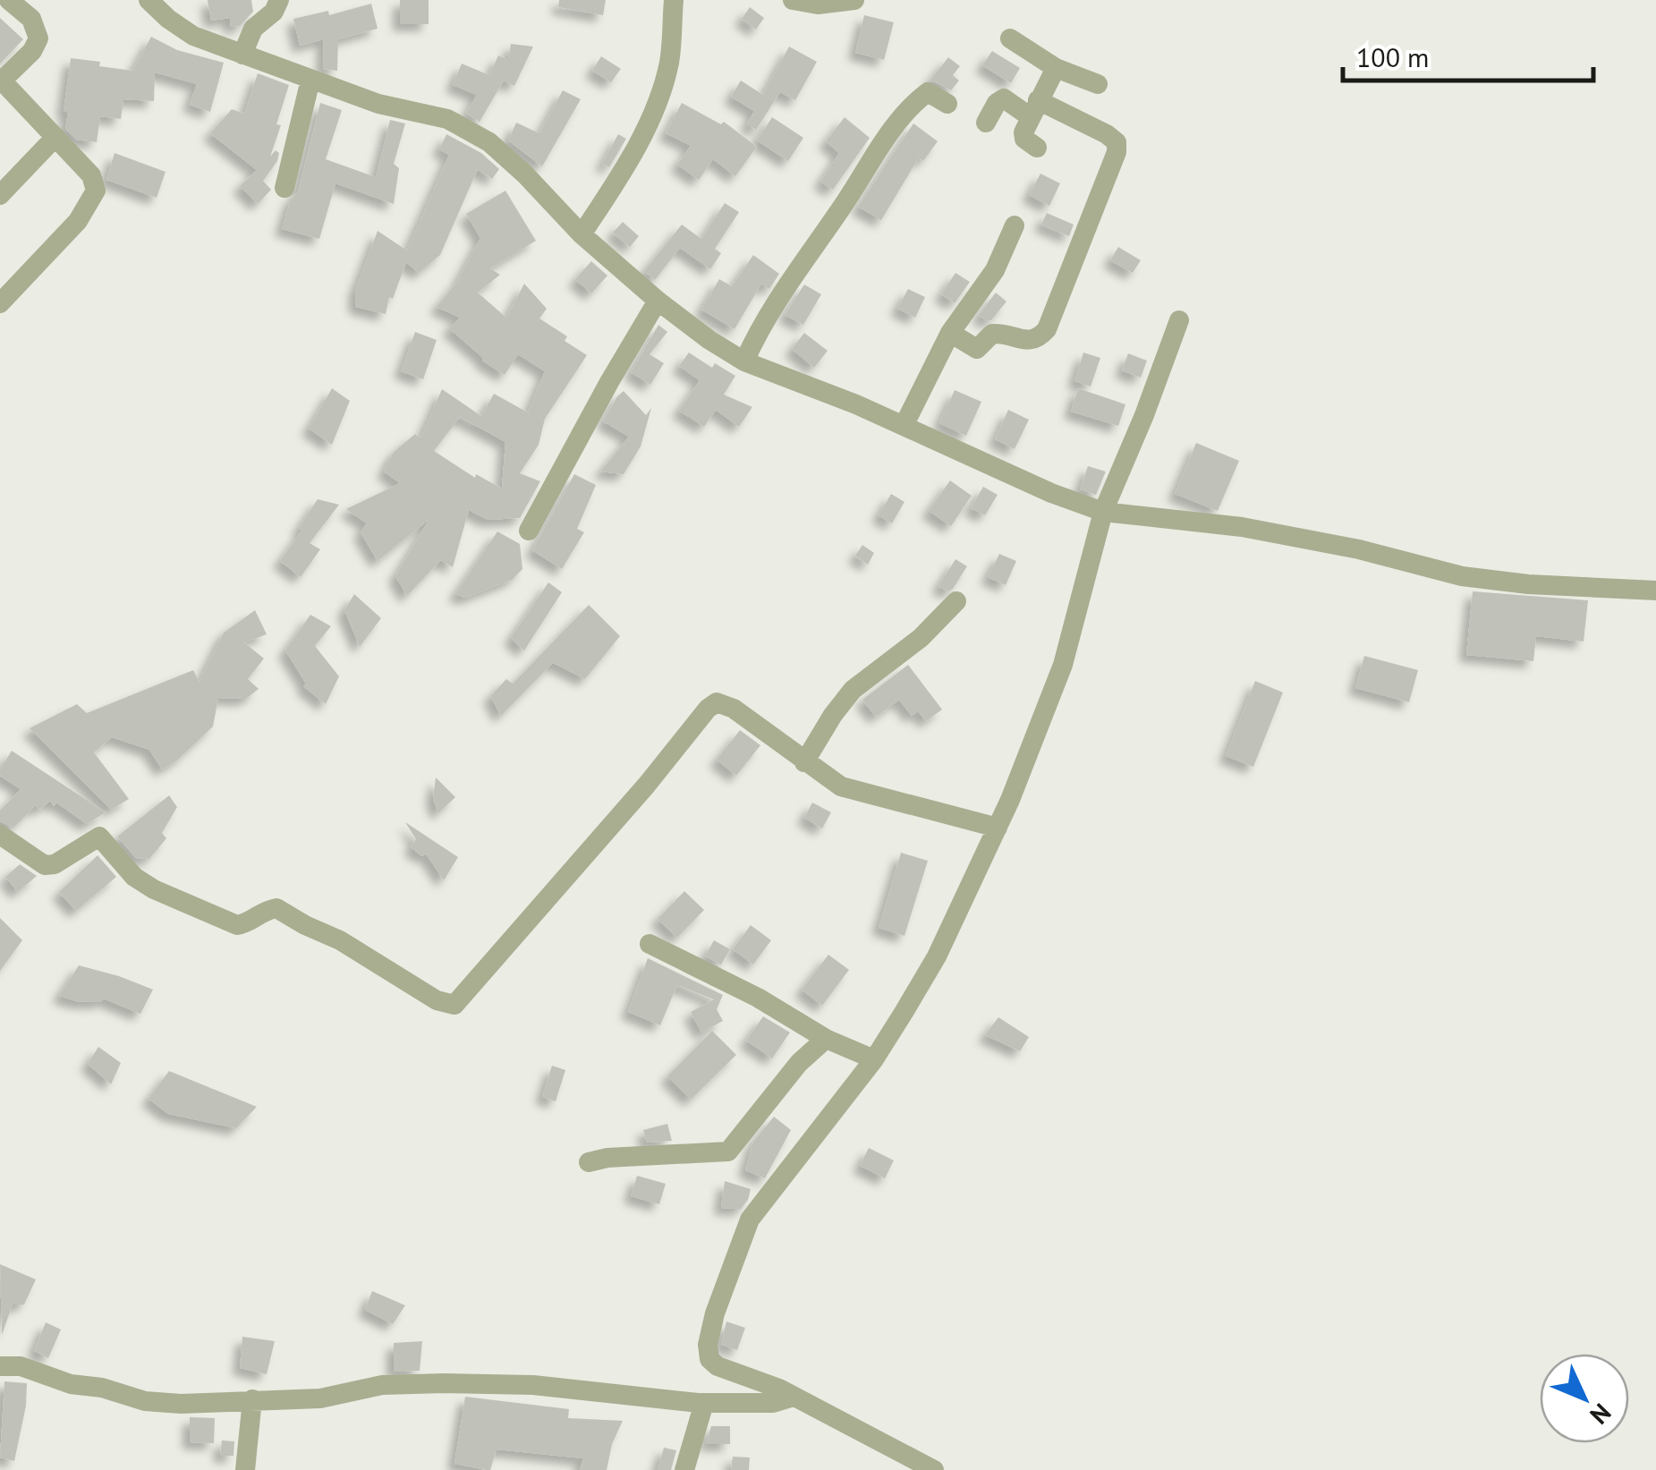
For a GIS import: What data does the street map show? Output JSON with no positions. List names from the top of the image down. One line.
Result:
{"scale_bar":"100 m","north":"bottom right"}
